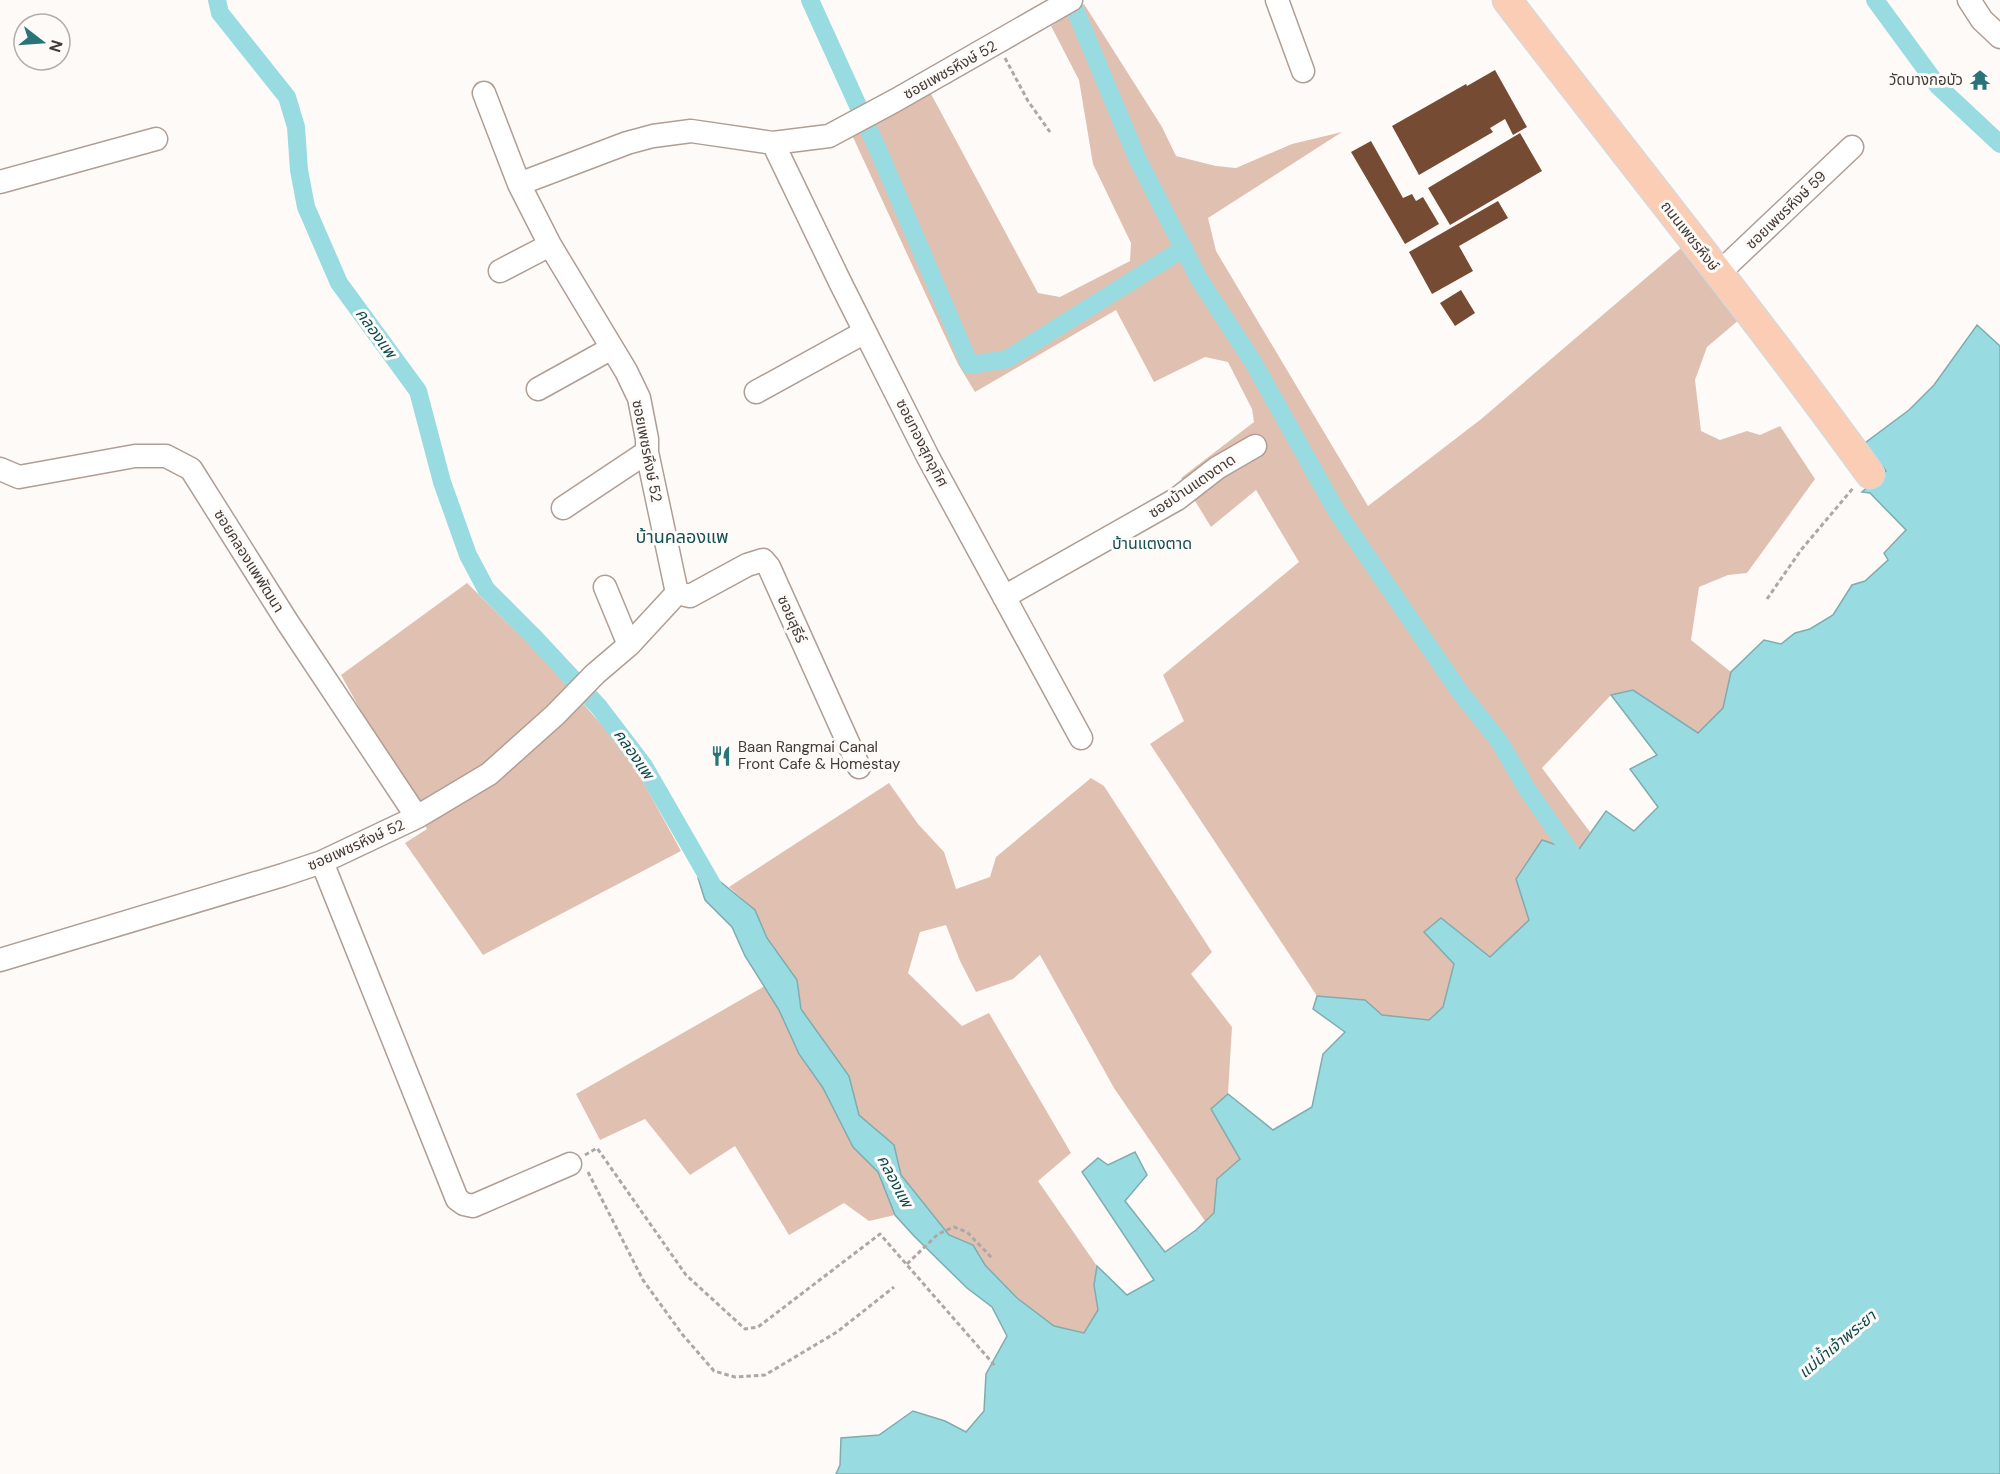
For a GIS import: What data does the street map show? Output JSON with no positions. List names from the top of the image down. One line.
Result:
{"streets":{"main road":["ถนนเพชรหึงษ์"],"street":["ซอยเพชรหึงษ์ 52","ซอยเพชรหึงษ์ 59","ซอยทองสุกอุทิศ","ซอยบ้านแตงตาด","ซอยคลองแพพัฒนา","ซอยสุธีร์"]},"crossings":[["ซอยเพชรหึงษ์ 52","ซอยทองสุกอุทิศ"],["ซอยเพชรหึงษ์ 52","ซอยคลองแพพัฒนา"],["ซอยเพชรหึงษ์ 52","ซอยสุธีร์"],["ซอยเพชรหึงษ์ 59","ถนนเพชรหึงษ์"],["ซอยทองสุกอุทิศ","ซอยบ้านแตงตาด"]],"districts":["บ้านคลองแพ","บ้านแตงตาด"],"water":["คลองแพ","แม่น้ำเจ้าพระยา"],"places":{"temple":["วัดบางกอบัว"],"restaurant":["Baan Rangmai Canal Front Cafe & Homestay"]},"north":"right"}
